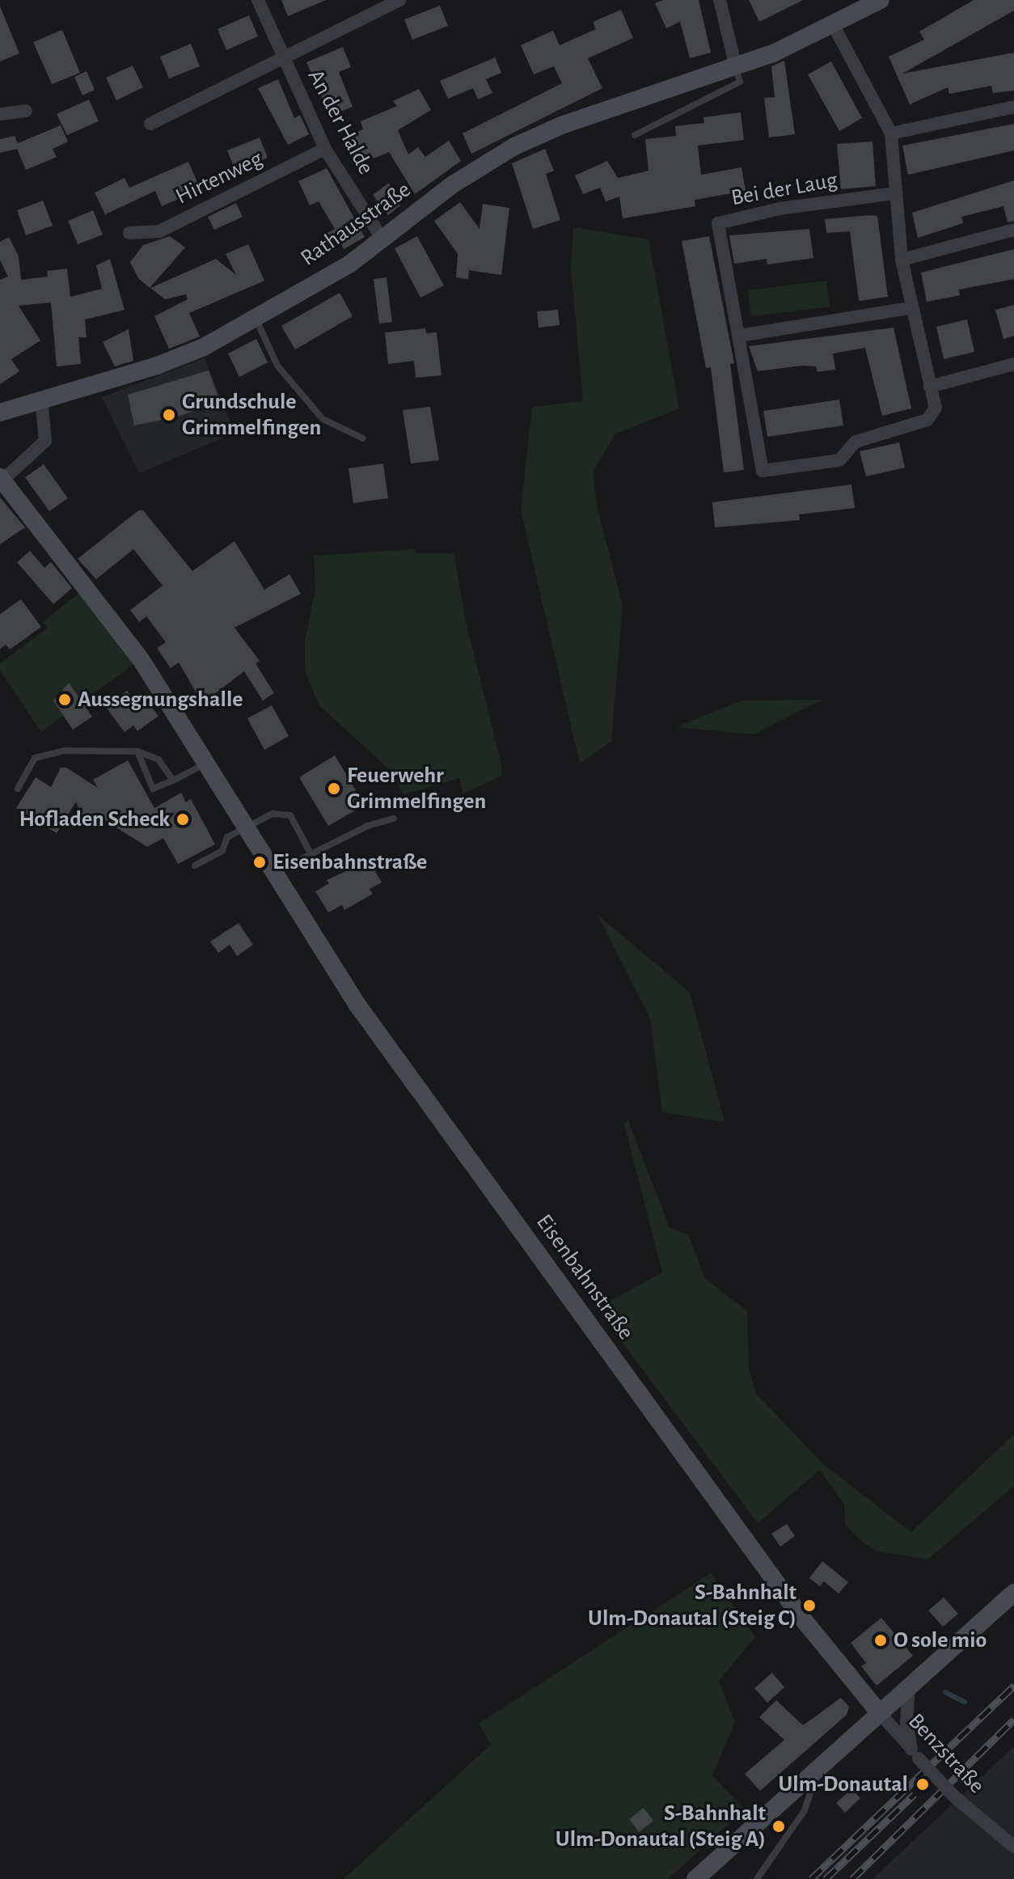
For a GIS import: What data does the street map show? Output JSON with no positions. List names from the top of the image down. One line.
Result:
{"streets":{"street":["An der Halde","Hirtenweg","Bei der Laug","Rathausstraße","Eisenbahnstraße","Benzstraße"]},"crossings":[["An der Halde","Hirtenweg"],["An der Halde","Rathausstraße"],["Bei der Laug","Rathausstraße"],["Eisenbahnstraße","Benzstraße"]],"places":["Grundschule Grimmelfingen","Aussegnungshalle","Feuerwehr Grimmelfingen","Hofladen Scheck","Eisenbahnstraße","S-Bahnhalt Ulm-Donautal (Steig C)","O sole mio","Ulm-Donautal","S-Bahnhalt Ulm-Donautal (Steig A)"]}
